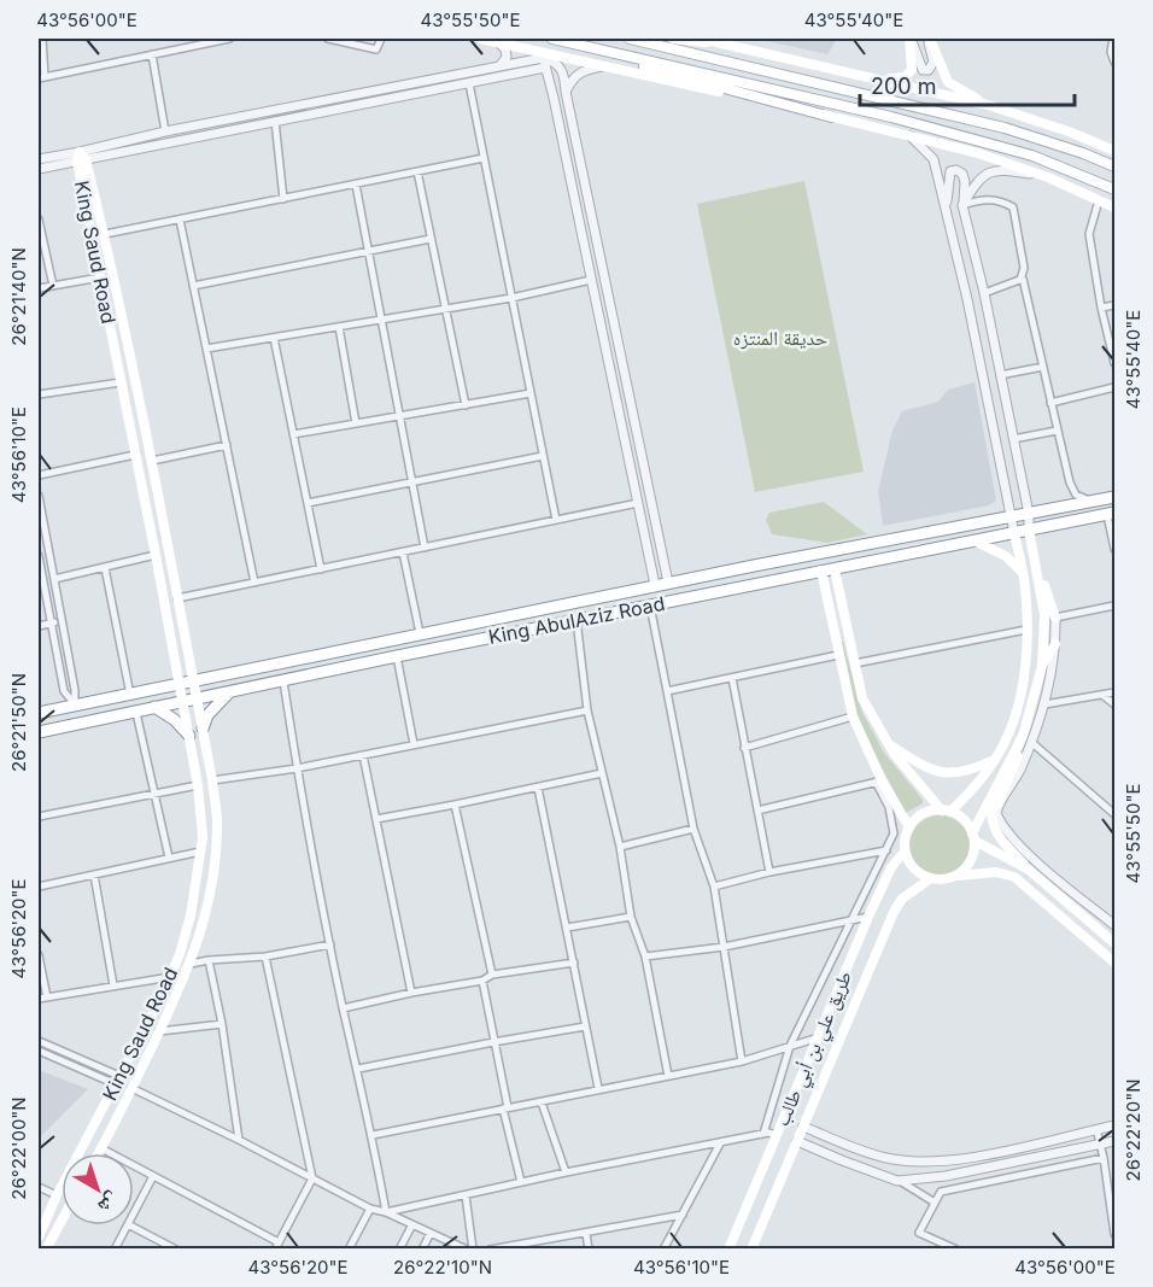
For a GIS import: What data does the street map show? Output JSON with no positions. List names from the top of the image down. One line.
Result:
{"streets":{"highway":["King AbulAziz Road"],"main road":["King Saud Road","طريق علي بن أبي طالب"]},"crossings":[["King Saud Road","King AbulAziz Road"]],"parks":["حديقة المنتزه"],"scale_bar":"200 m","north":"bottom right","coordinates":["43°56'00\"E","43°55'50\"E","43°55'40\"E","26°21'40\"N","43°56'10\"E","26°21'50\"N","43°56'20\"E","26°22'20\"N","26°22'00\"N","26°22'10\"N"]}
